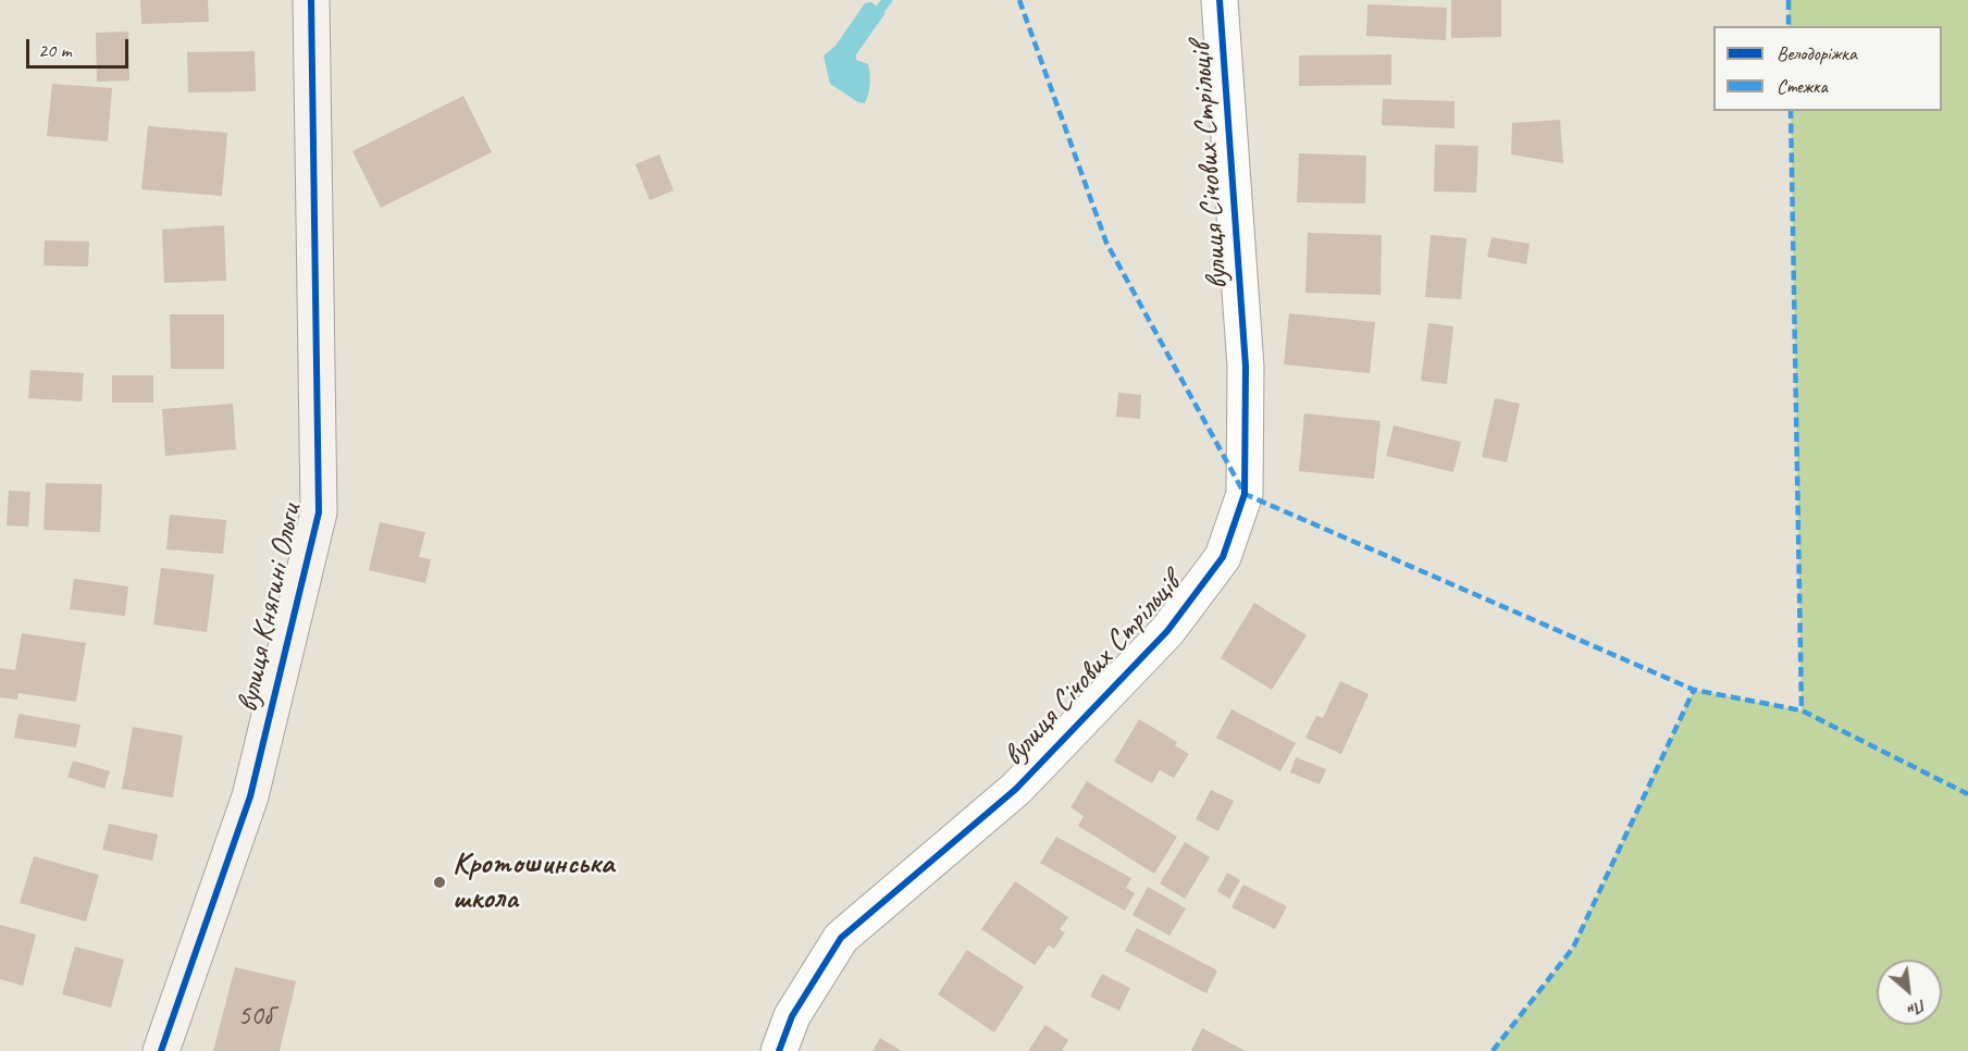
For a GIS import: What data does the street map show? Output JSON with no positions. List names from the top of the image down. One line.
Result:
{"streets":{"street":["вулиця Січових Стрільців","вулиця Княгині Ольги"]},"places":["Кротошинська школа"],"house_numbers":["50б"],"legend":["Велодоріжка","Стежка"],"scale_bar":"20 m","north":"bottom right"}
